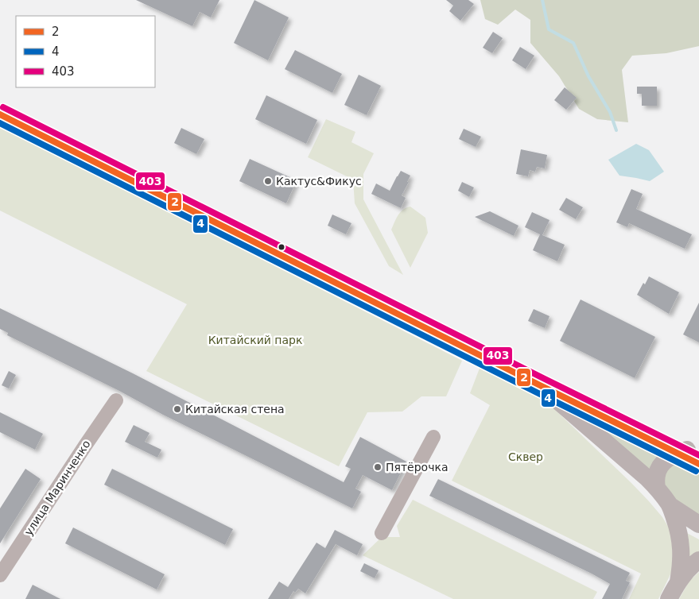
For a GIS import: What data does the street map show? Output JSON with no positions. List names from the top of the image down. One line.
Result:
{"streets":{"street":["улица Маринченко"]},"parks":["Китайский парк","Сквер"],"places":["Кактус&Фикус","Китайская стена","Пятёрочка"],"lines":["transit line 403","transit line 2","transit line 4"],"legend":["2","4","403"]}
